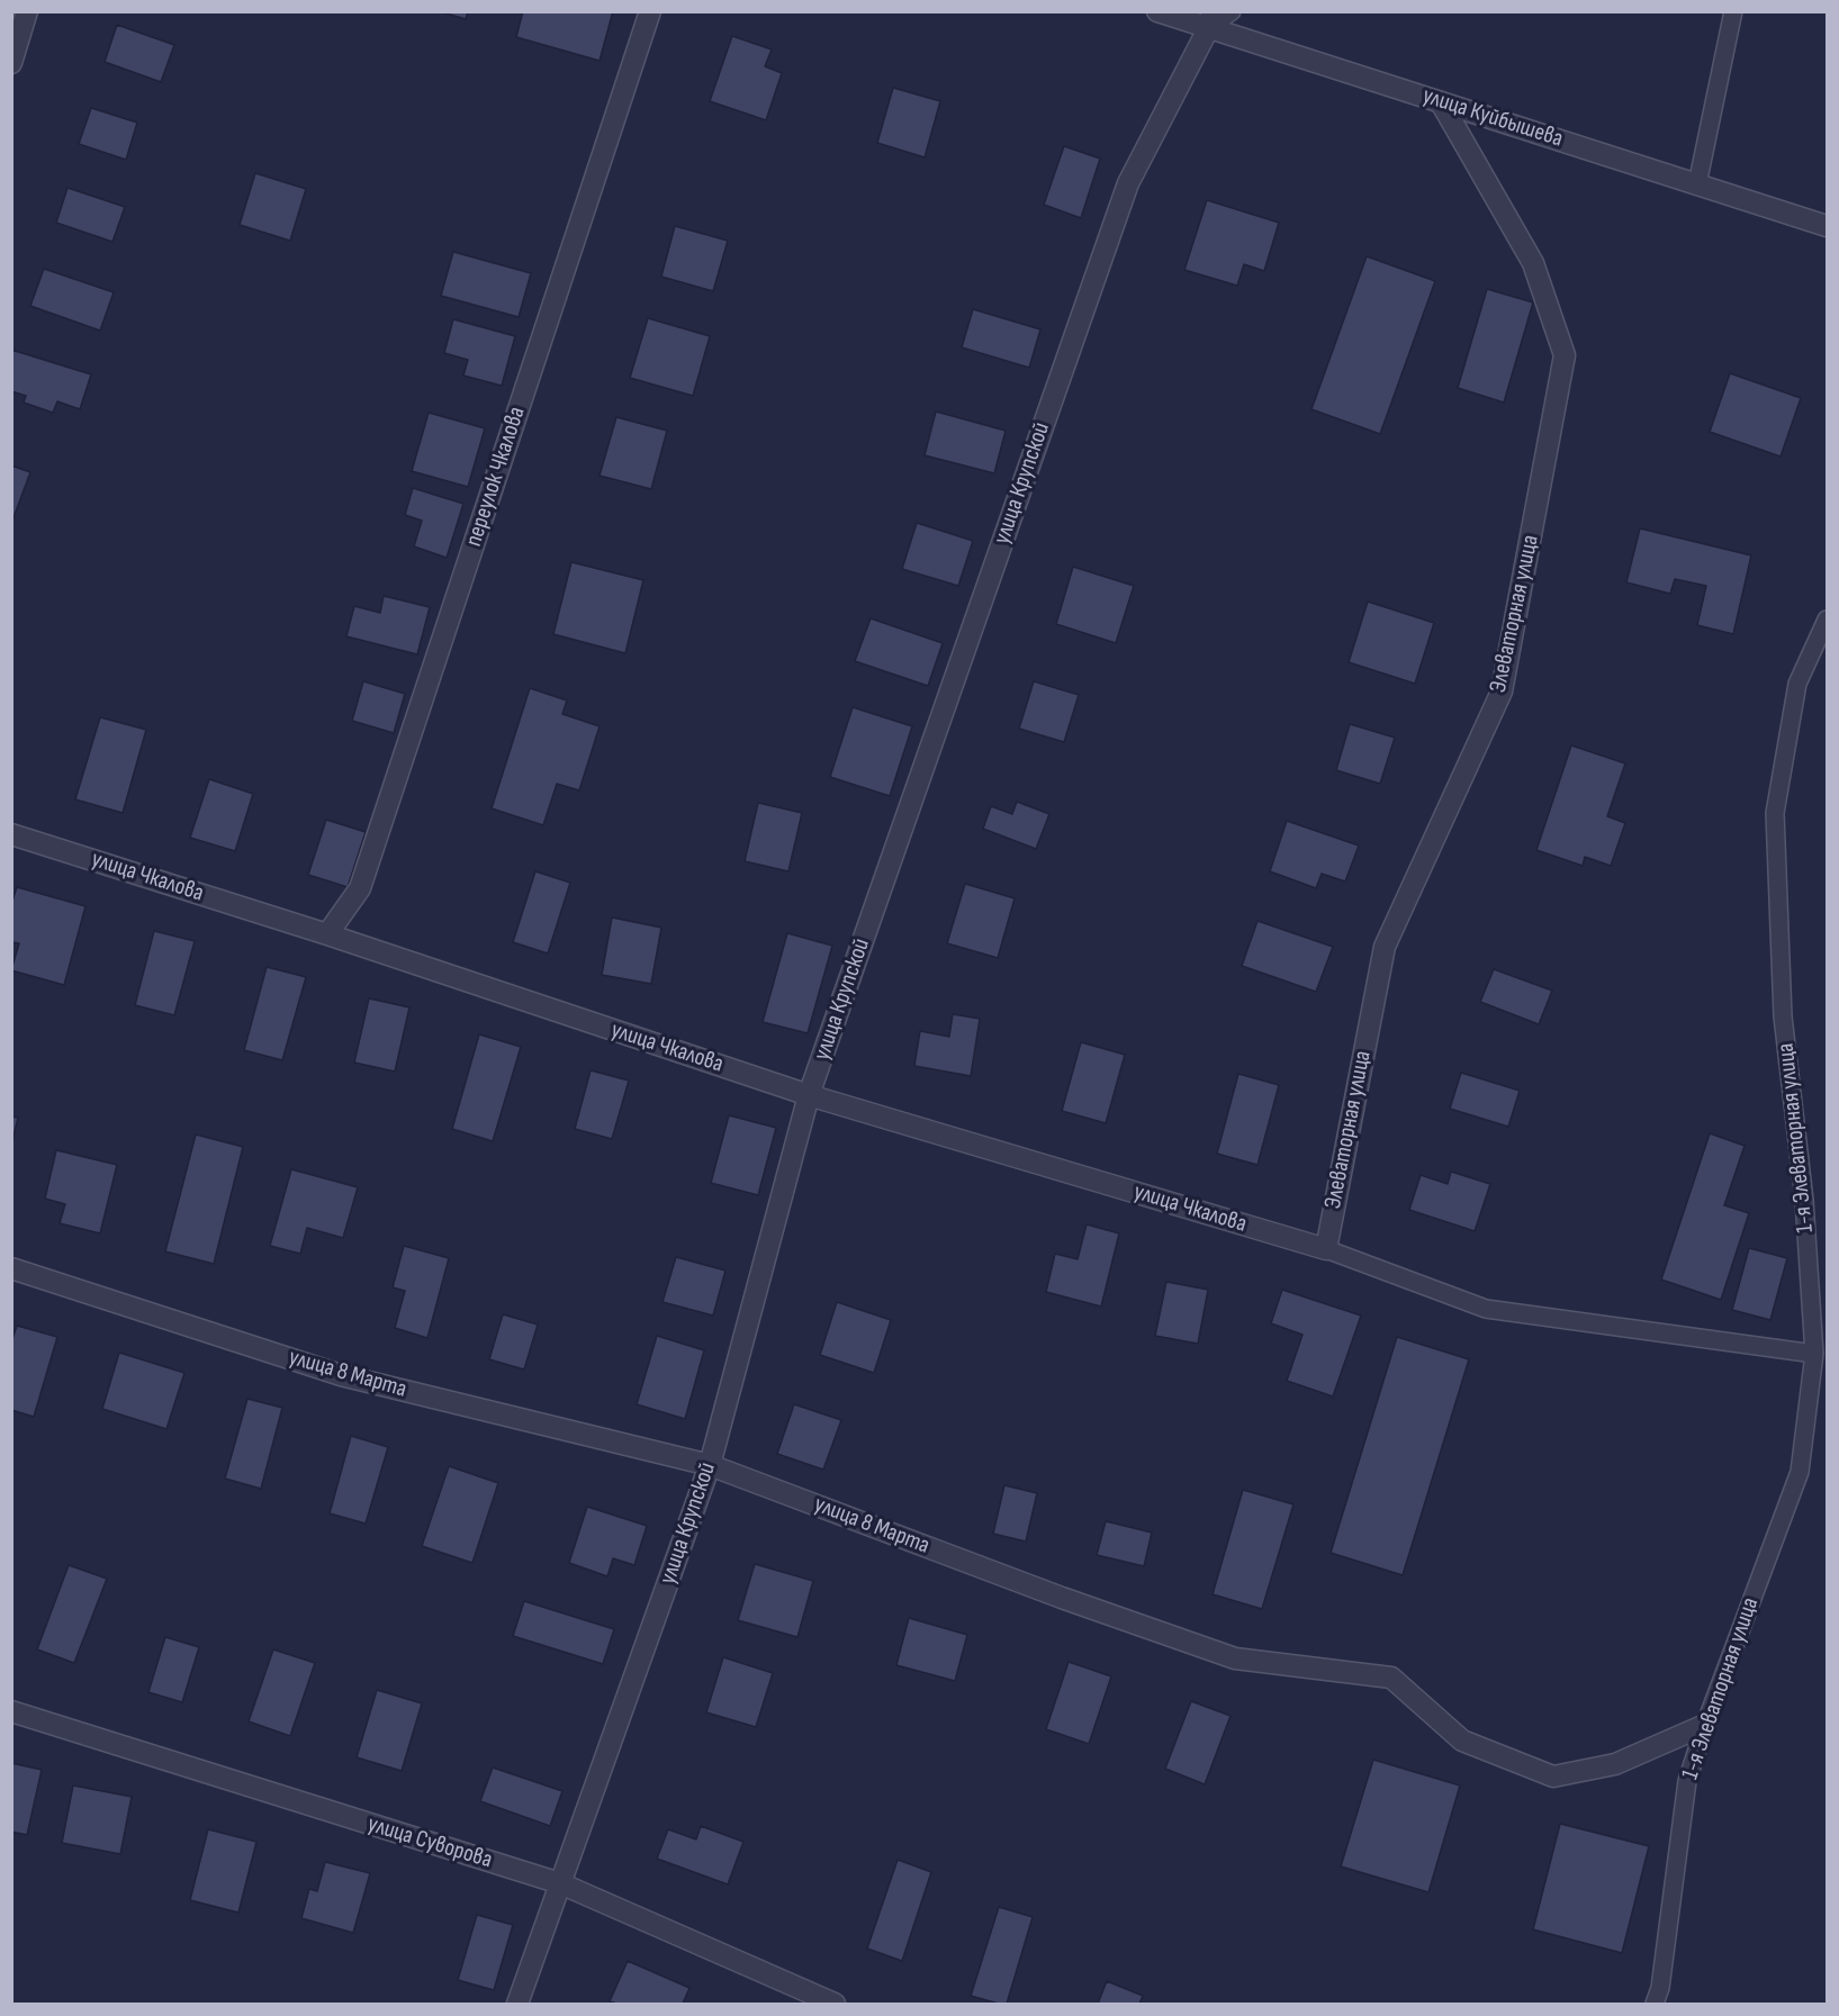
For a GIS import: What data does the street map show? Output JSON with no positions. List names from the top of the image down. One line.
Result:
{"streets":{"street":["улица Куйбышева","переулок Чкалова","улица Крупской","Элеваторная улица","улица Чкалова","улица 8 Марта","улица Суворова"],"lane":["1-я Элеваторная улица"]},"crossings":[["улица Куйбышева","улица Крупской"],["улица Куйбышева","Элеваторная улица"],["переулок Чкалова","улица Чкалова"],["улица Крупской","улица Чкалова"],["улица Крупской","улица 8 Марта"],["улица Крупской","улица Суворова"],["Элеваторная улица","улица Чкалова"],["1-я Элеваторная улица","улица 8 Марта"]]}
